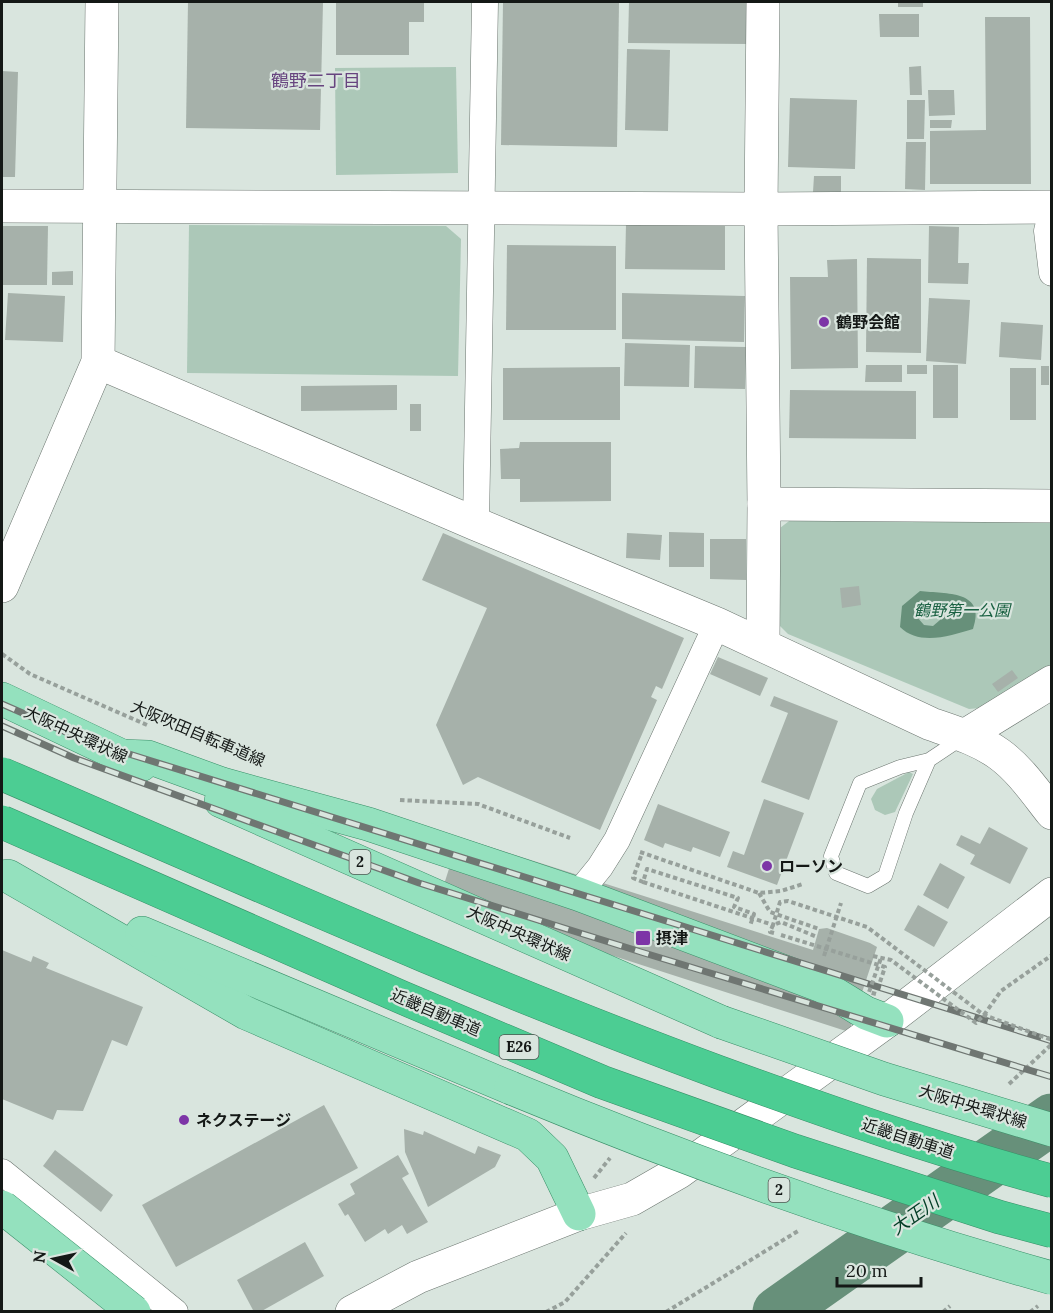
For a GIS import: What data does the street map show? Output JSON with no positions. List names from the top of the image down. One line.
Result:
{"streets":{"highway":["近畿自動車道","E26"],"main road":["大阪中央環状線","2"],"path":["大阪吹田自転車道線"]},"districts":["鶴野二丁目"],"water":["大正川"],"parks":["鶴野第一公園"],"places":{"other":["鶴野会館","ローソン","ネクステージ"],"transit":["摂津"]},"scale_bar":"20 m","north":"left"}
